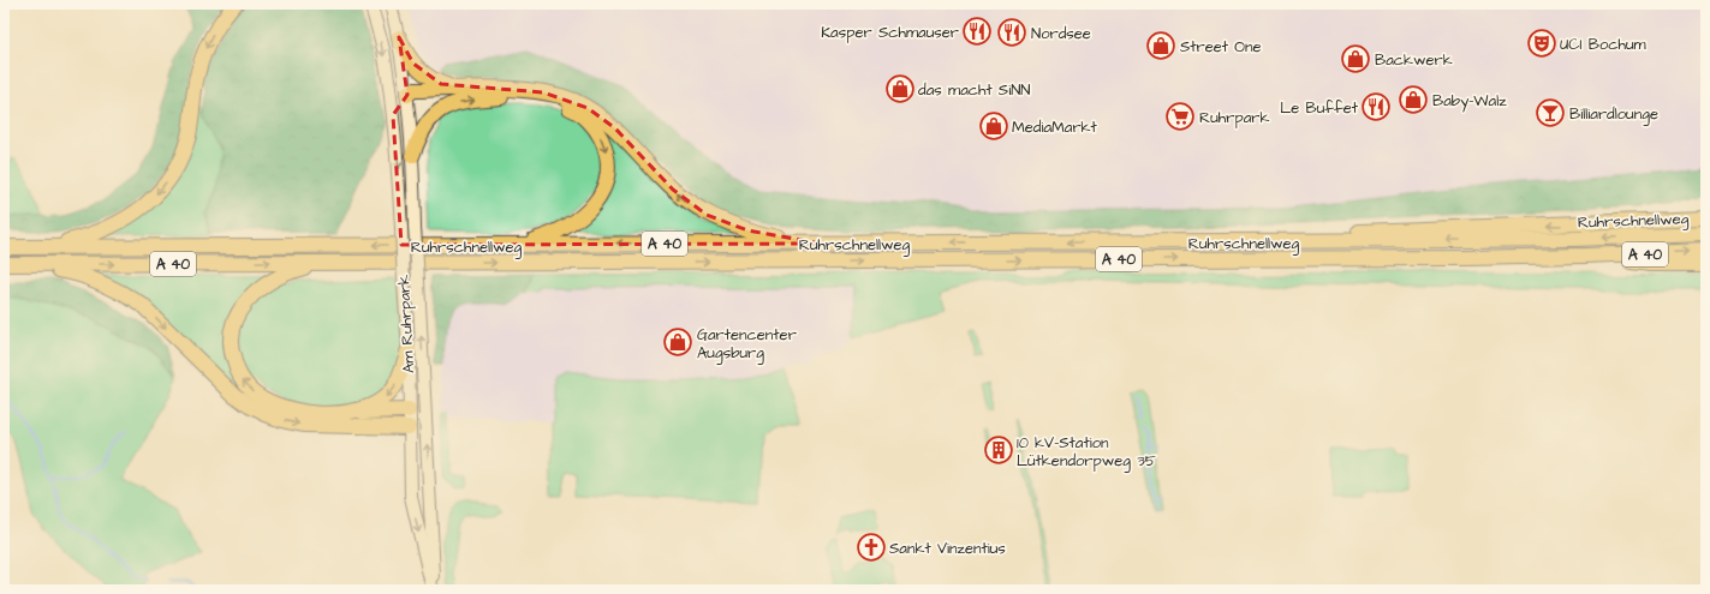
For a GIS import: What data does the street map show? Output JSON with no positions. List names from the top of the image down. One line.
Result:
{"streets":{"highway":["Ruhrschnellweg","A 40"],"main road":["Am Ruhrpark"]},"places":{"restaurant":["Kasper Schmauser","Nordsee","Le Buffet"],"theatre":["UCI Bochum"],"shop":["Street One","Backwerk","das macht SiNN","Baby-Walz","MediaMarkt","Gartencenter Augsburg"],"bar":["Billiardlounge"],"supermarket":["Ruhrpark"],"building":["10 kV-Station Lütkendorpweg 35"],"church":["Sankt Vinzentius"]}}
